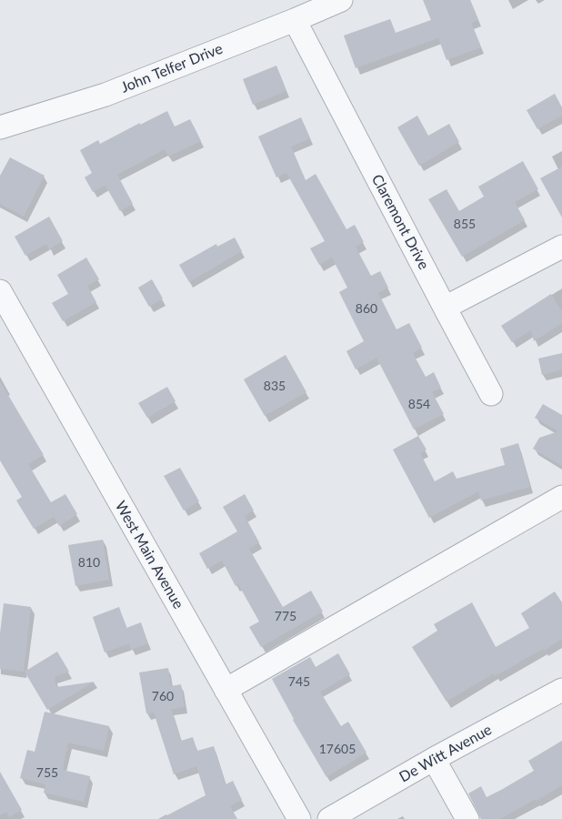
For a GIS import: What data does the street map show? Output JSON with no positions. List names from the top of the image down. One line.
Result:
{"streets":{"street":["John Telfer Drive","Claremont Drive","West Main Avenue","De Witt Avenue"]},"crossings":[["John Telfer Drive","Claremont Drive"]],"house_numbers":["855","860","835","854","810","775","745","760","17605","755"]}
